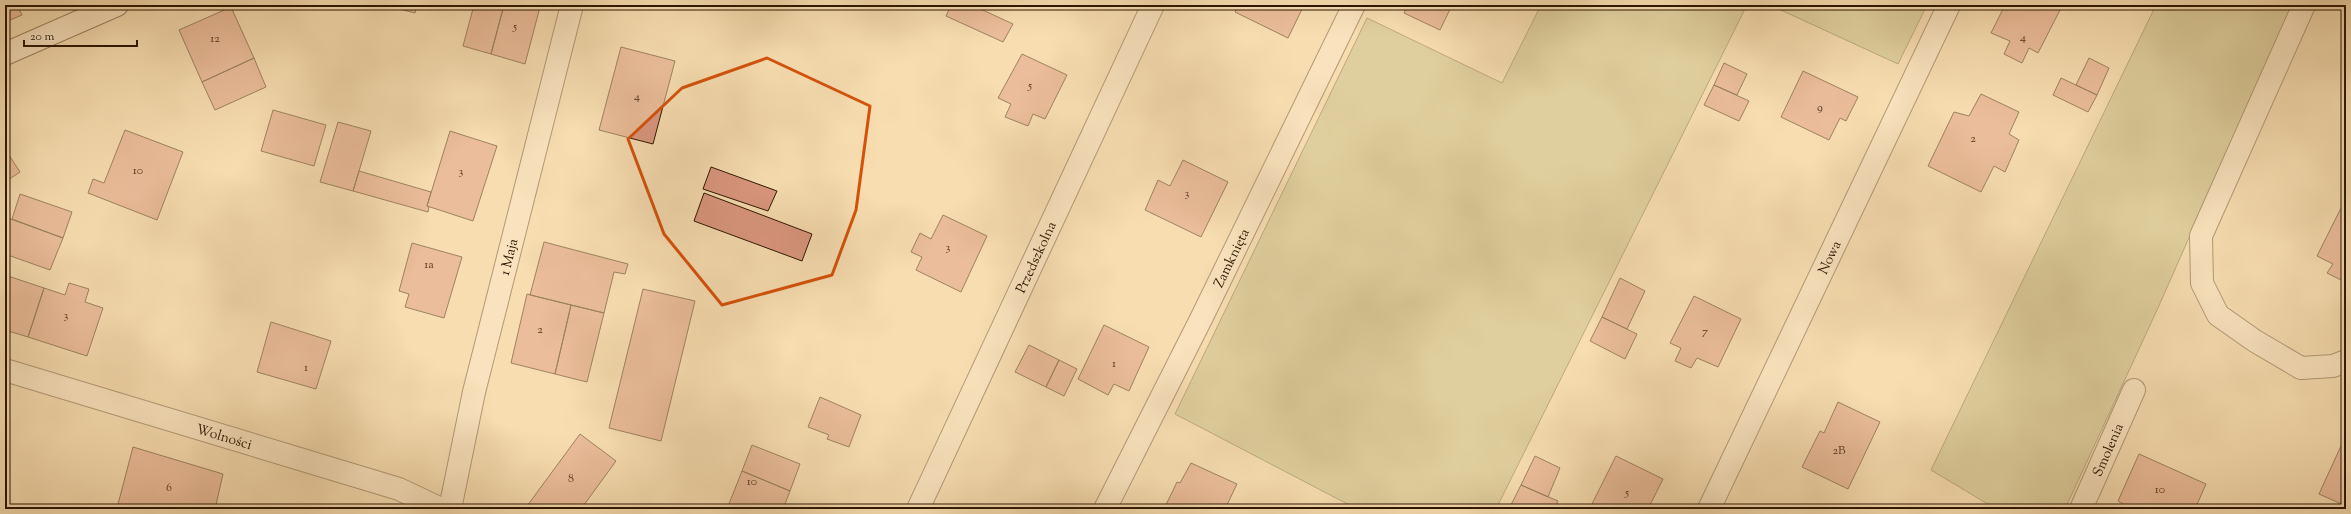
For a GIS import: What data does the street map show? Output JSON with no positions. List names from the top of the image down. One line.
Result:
{"streets":{"street":["1 Maja","Przedszkolna","Nowa","Zamknięta","Wolności","Smolenia"]},"house_numbers":["5","4","12","5","4","9","2","10","3","3","3","1a","3","2","7","1","1","2B","8","10","6","10","5"],"scale_bar":"20 m"}
